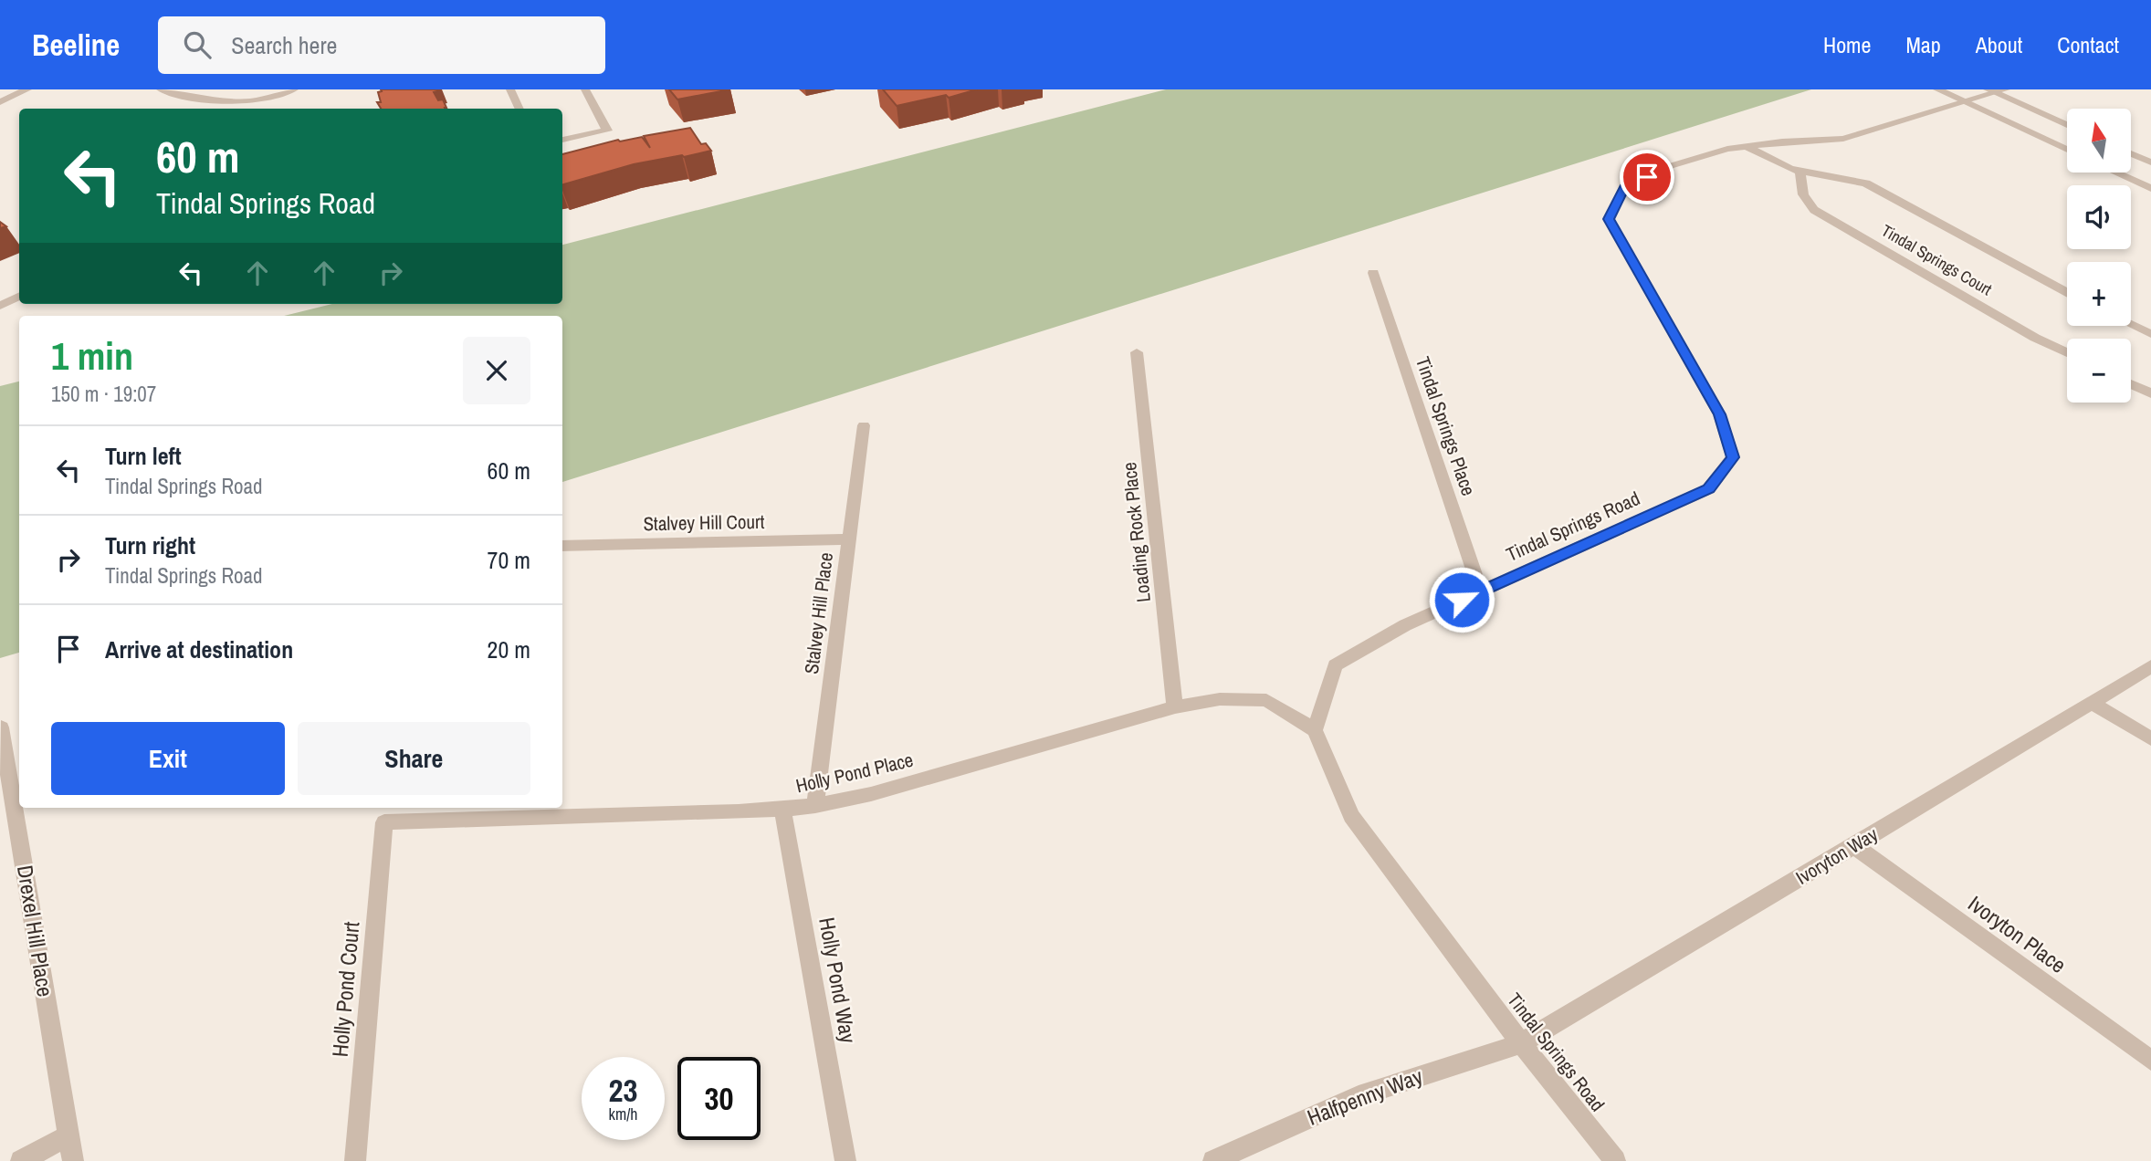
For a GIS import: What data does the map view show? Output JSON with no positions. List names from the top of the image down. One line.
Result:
{"streets":{"street":["Tindal Springs Court","Tindal Springs Place","Stalvey Hill Court","Tindal Springs Road","Loading Rock Place","Stalvey Hill Place","Holly Pond Place","Ivoryton Way","Drexel Hill Place","Ivoryton Place","Holly Pond Way","Holly Pond Court","Halfpenny Way"]},"crossings":[["Tindal Springs Court","Tindal Springs Road"],["Tindal Springs Place","Tindal Springs Road"],["Stalvey Hill Court","Stalvey Hill Place"],["Tindal Springs Road","Holly Pond Place"],["Tindal Springs Road","Ivoryton Way"],["Tindal Springs Road","Halfpenny Way"],["Loading Rock Place","Holly Pond Place"],["Stalvey Hill Place","Holly Pond Place"],["Holly Pond Place","Holly Pond Way"],["Holly Pond Place","Holly Pond Court"],["Ivoryton Way","Ivoryton Place"],["Ivoryton Way","Halfpenny Way"]],"north":"top","page":{"header":"Beeline","search":"Search here","nav":["Home","Map","About","Contact"],"map_buttons":["+","−"],"turn":["60 m","Tindal Springs Road"],"heading":["1 min","150 m · 19:07"],"list":[{"name":"Turn left","note":"Tindal Springs Road","value":"60 m"},{"name":"Turn right","note":"Tindal Springs Road","value":"70 m"},{"name":"Arrive at destination","value":"20 m"}],"buttons":["Exit","Share"],"speed":"23 km/h","limit":"30"}}
